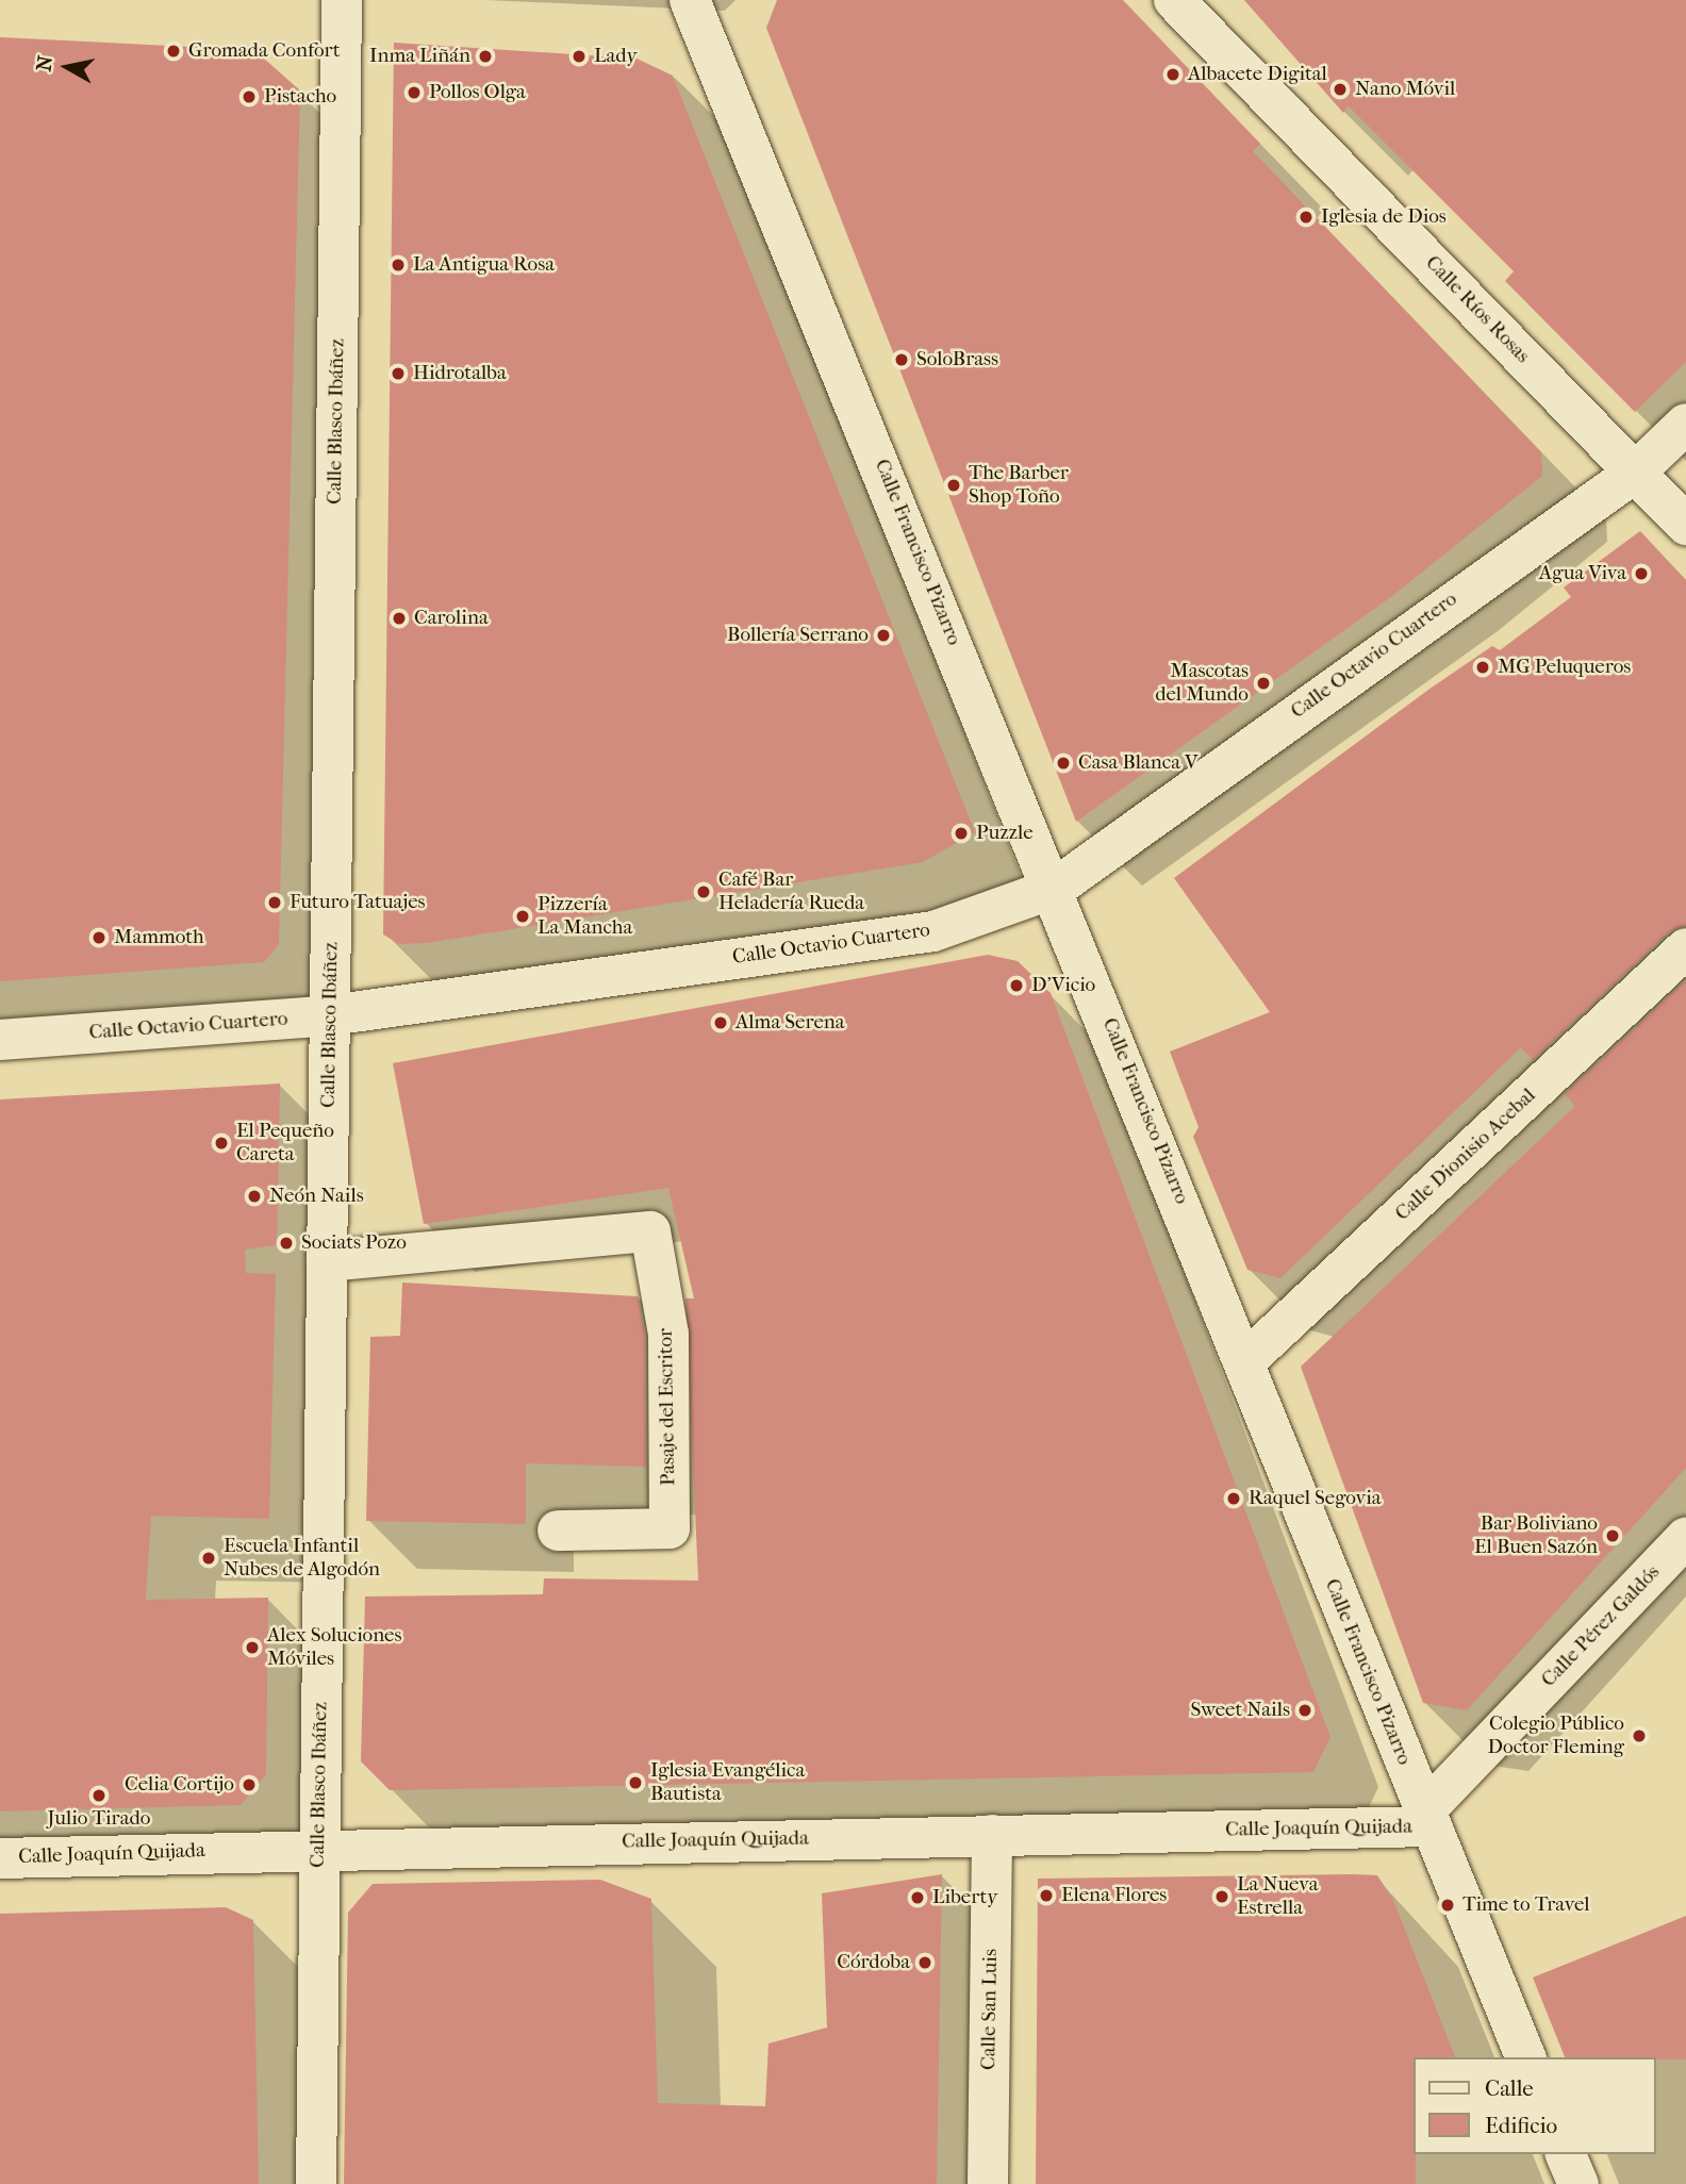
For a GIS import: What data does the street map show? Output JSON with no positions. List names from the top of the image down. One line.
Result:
{"streets":{"street":["Calle Ríos Rosas","Calle Blasco Ibáñez","Calle Francisco Pizarro","Calle Octavio Cuartero","Calle Dionisio Acebal","Pasaje del Escritor","Calle Pérez Galdós","Calle Joaquín Quijada","Calle San Luis"]},"crossings":[["Calle Ríos Rosas","Calle Octavio Cuartero"],["Calle Blasco Ibáñez","Calle Octavio Cuartero"],["Calle Blasco Ibáñez","Pasaje del Escritor"],["Calle Blasco Ibáñez","Calle Joaquín Quijada"],["Calle Francisco Pizarro","Calle Octavio Cuartero"],["Calle Francisco Pizarro","Calle Dionisio Acebal"],["Calle Francisco Pizarro","Calle Pérez Galdós"],["Calle Francisco Pizarro","Calle Joaquín Quijada"],["Calle Pérez Galdós","Calle Joaquín Quijada"],["Calle Joaquín Quijada","Calle San Luis"]],"places":["Gromada Confort","Inma Liñán","Lady","Albacete Digital","Nano Móvil","Pollos Olga","Pistacho","Iglesia de Dios","La Antigua Rosa","SoloBrass","Hidrotalba","The Barber Shop Toño","Agua Viva","Carolina","Bollería Serrano","MG Peluqueros","Mascotas del Mundo","Casa Blanca V","Puzzle","Café Bar Heladería Rueda","Futuro Tatuajes","Pizzería La Mancha","Mammoth","D'Vicio","Alma Serena","El Pequeño Careta","Neón Nails","Sociats Pozo","Raquel Segovia","Bar Boliviano El Buen Sazón","Escuela Infantil Nubes de Algodón","Alex Soluciones Móviles","Sweet Nails","Colegio Público Doctor Fleming","Iglesia Evangélica Bautista","Celia Cortijo","Julio Tirado","Elena Flores","La Nueva Estrella","Liberty","Time to Travel","Córdoba"],"legend":["Calle","Edificio"],"north":"left"}
